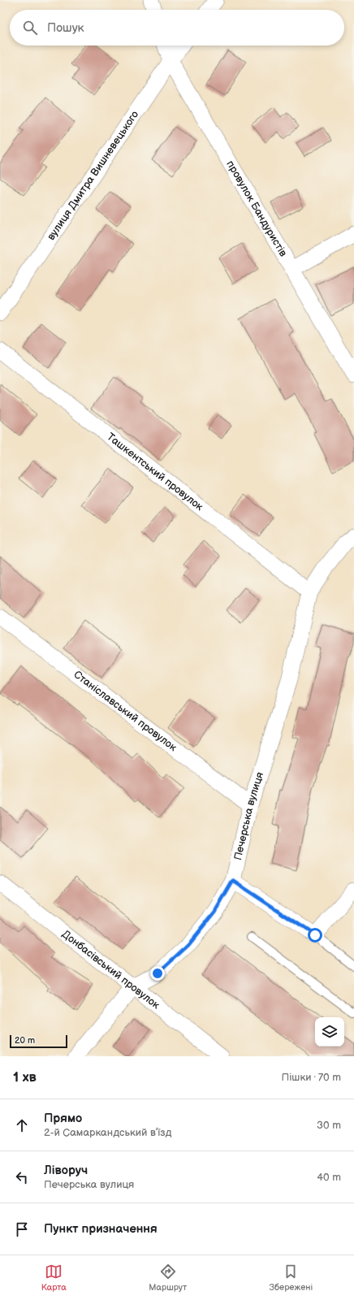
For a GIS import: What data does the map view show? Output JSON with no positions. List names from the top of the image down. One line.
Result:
{"streets":{"street":["вулиця Дмитра Вишневецького","провулок Бандуристів","Ташкентський провулок","Станіславський провулок","Печерська вулиця","Донбасівський провулок"]},"crossings":[["вулиця Дмитра Вишневецького","провулок Бандуристів"],["Ташкентський провулок","Печерська вулиця"],["Станіславський провулок","Печерська вулиця"],["Печерська вулиця","Донбасівський провулок"]],"scale_bar":"20 m","page":{"search":"Пошук","scale":"20 m","heading":["1 хв","Пішки · 70 m"],"list":[["Прямо","2-й Самаркандський в’їзд","30 m"],["Ліворуч","Печерська вулиця","40 m"],"Пункт призначення"],"nav":["Карта","Маршрут","Збережені"]}}
